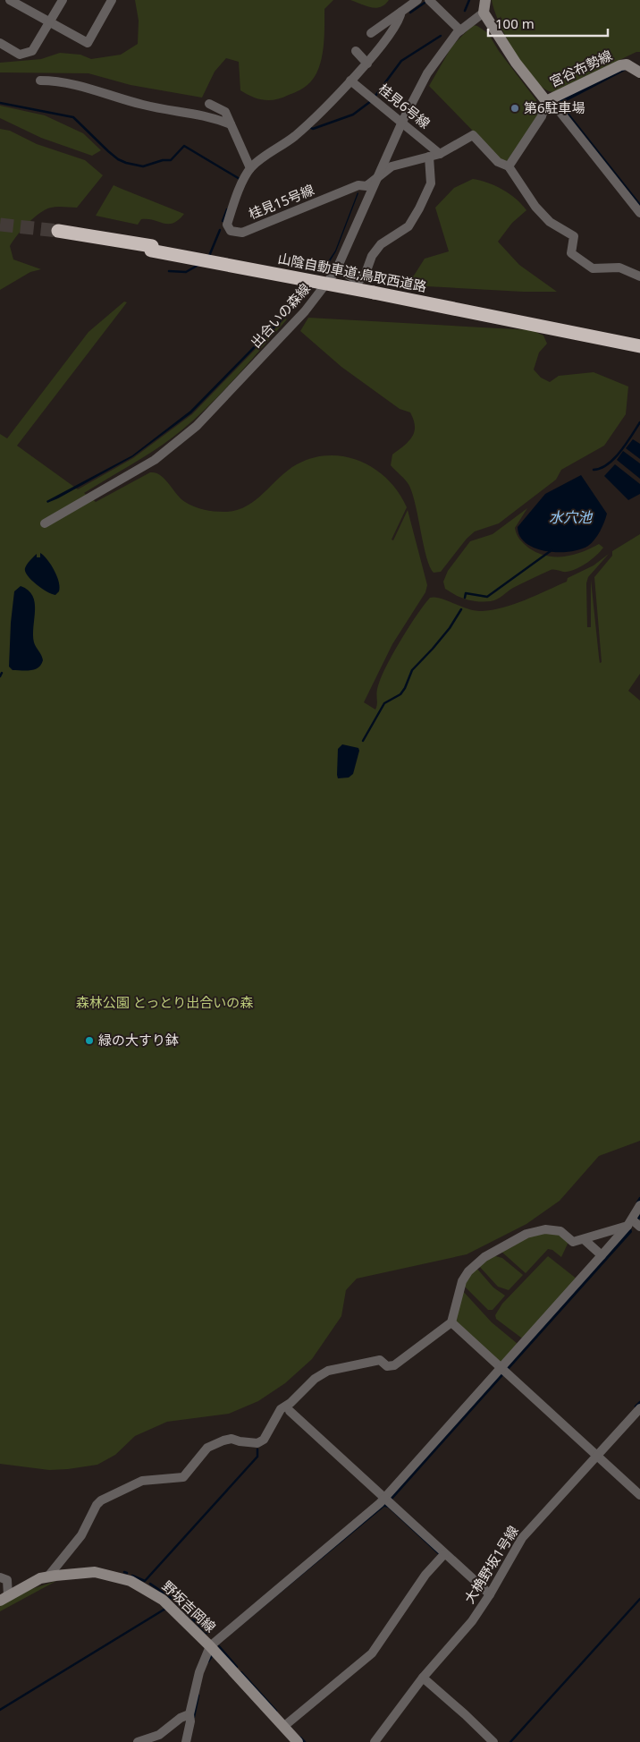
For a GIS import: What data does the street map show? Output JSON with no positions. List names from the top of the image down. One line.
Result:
{"streets":{"highway":["山陰自動車道;鳥取西道路"],"street":["宮谷布勢線","桂見6号線","桂見15号線","出合いの森線","大桷野坂1号線","野坂吉岡線"]},"crossings":[["宮谷布勢線","出合いの森線"],["桂見6号線","桂見15号線"],["桂見6号線","出合いの森線"],["桂見15号線","出合いの森線"]],"water":["水穴池"],"parks":["森林公園 とっとり出合いの森"],"places":["第6駐車場","緑の大すり鉢"],"scale_bar":"100 m"}
